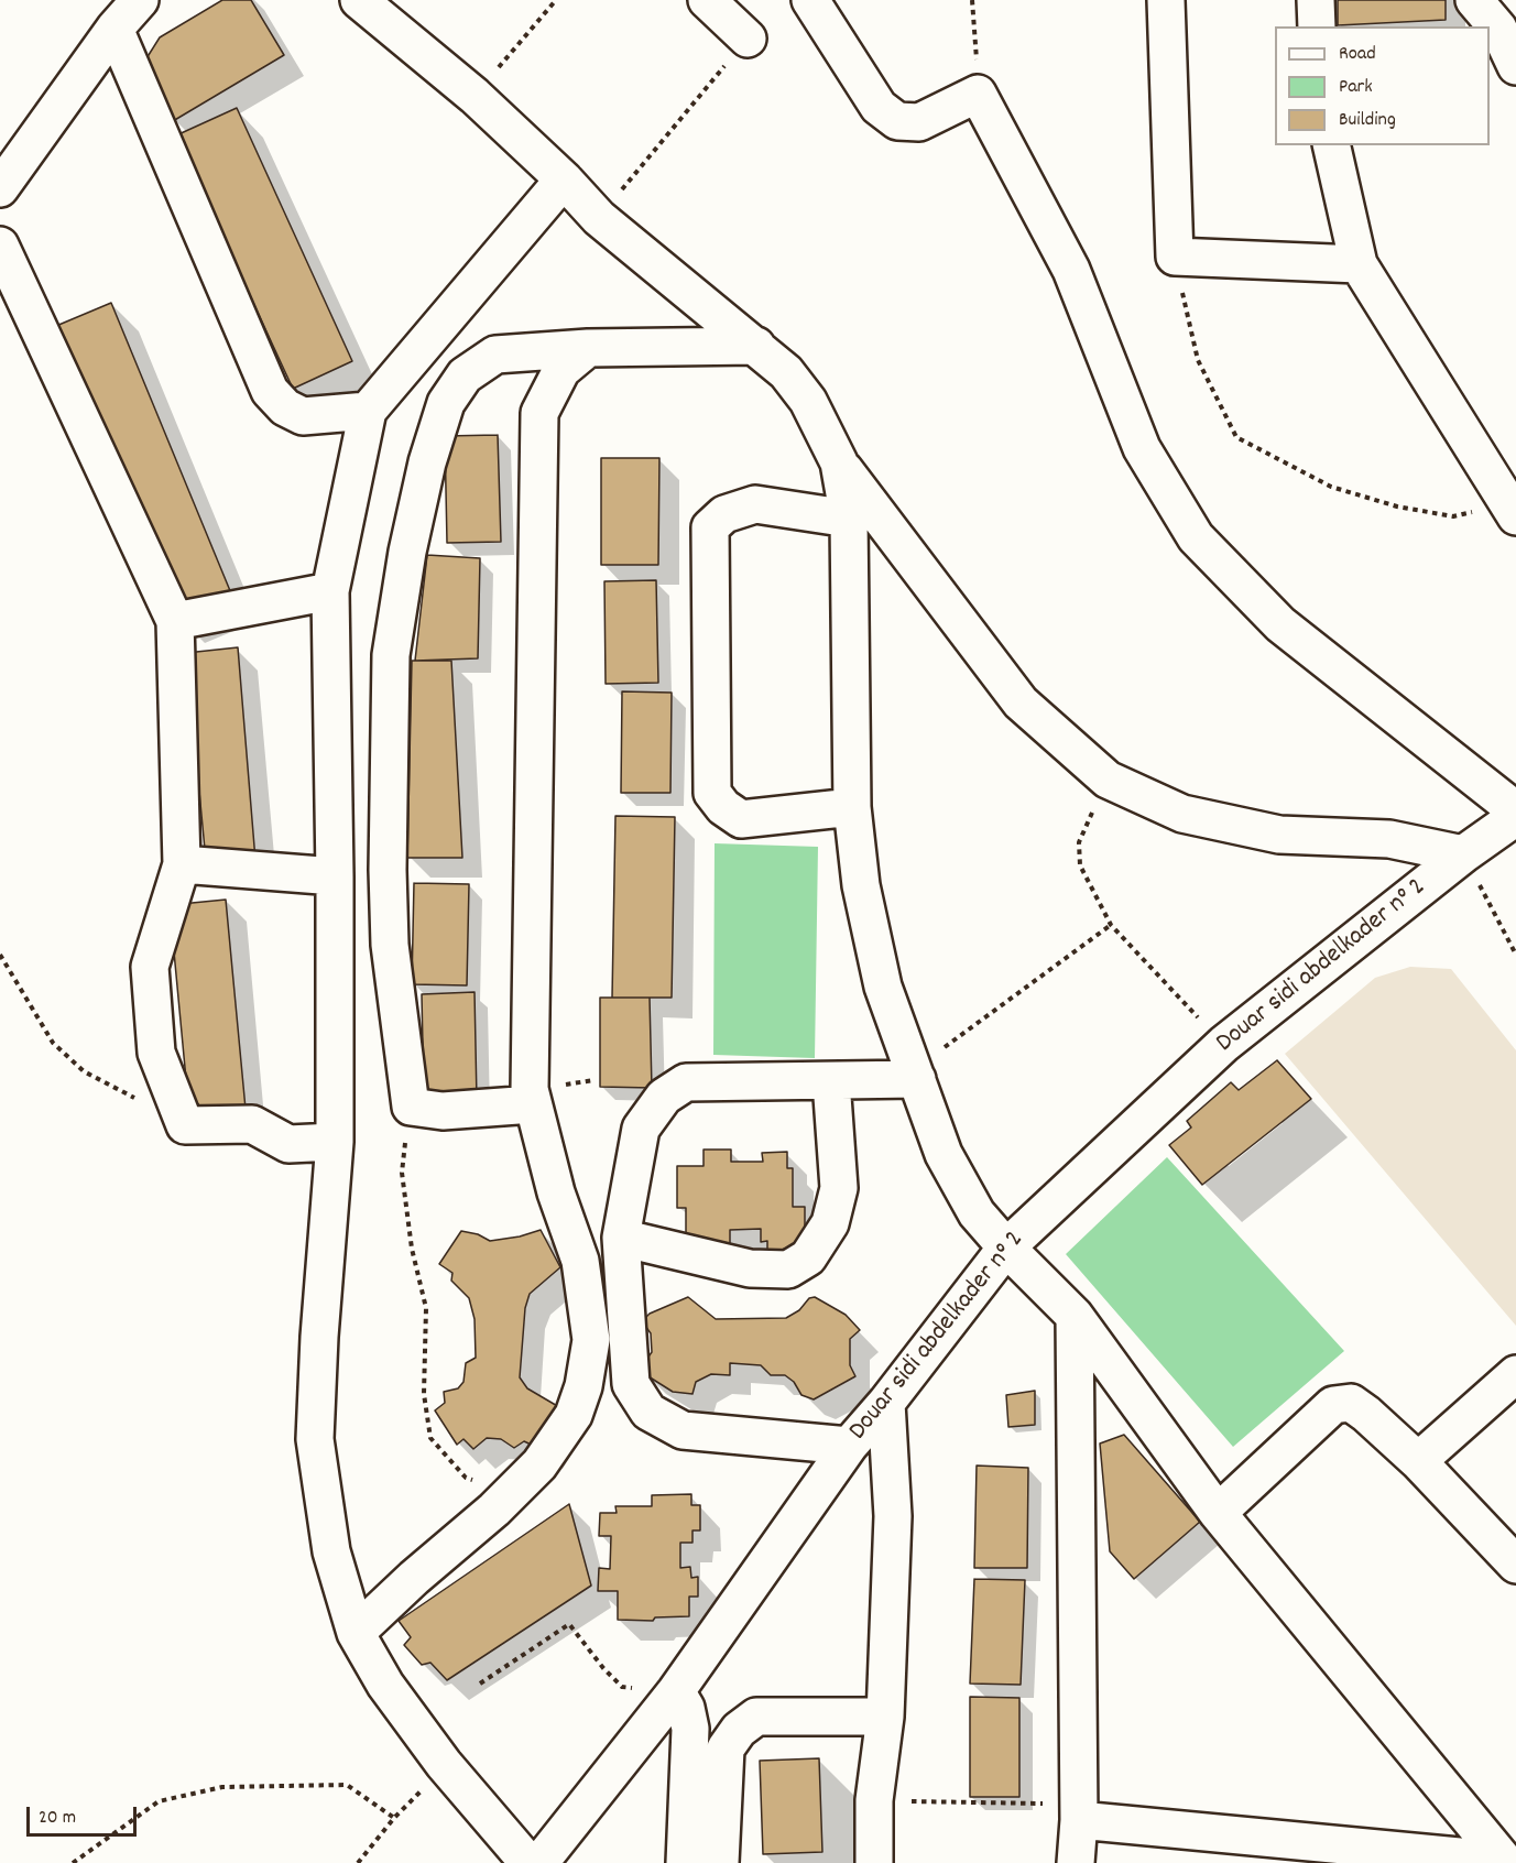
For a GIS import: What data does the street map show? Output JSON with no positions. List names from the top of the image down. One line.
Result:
{"streets":{"street":["Douar sidi abdelkader n° 2"]},"legend":["Road","Park","Building"],"scale_bar":"20 m"}
